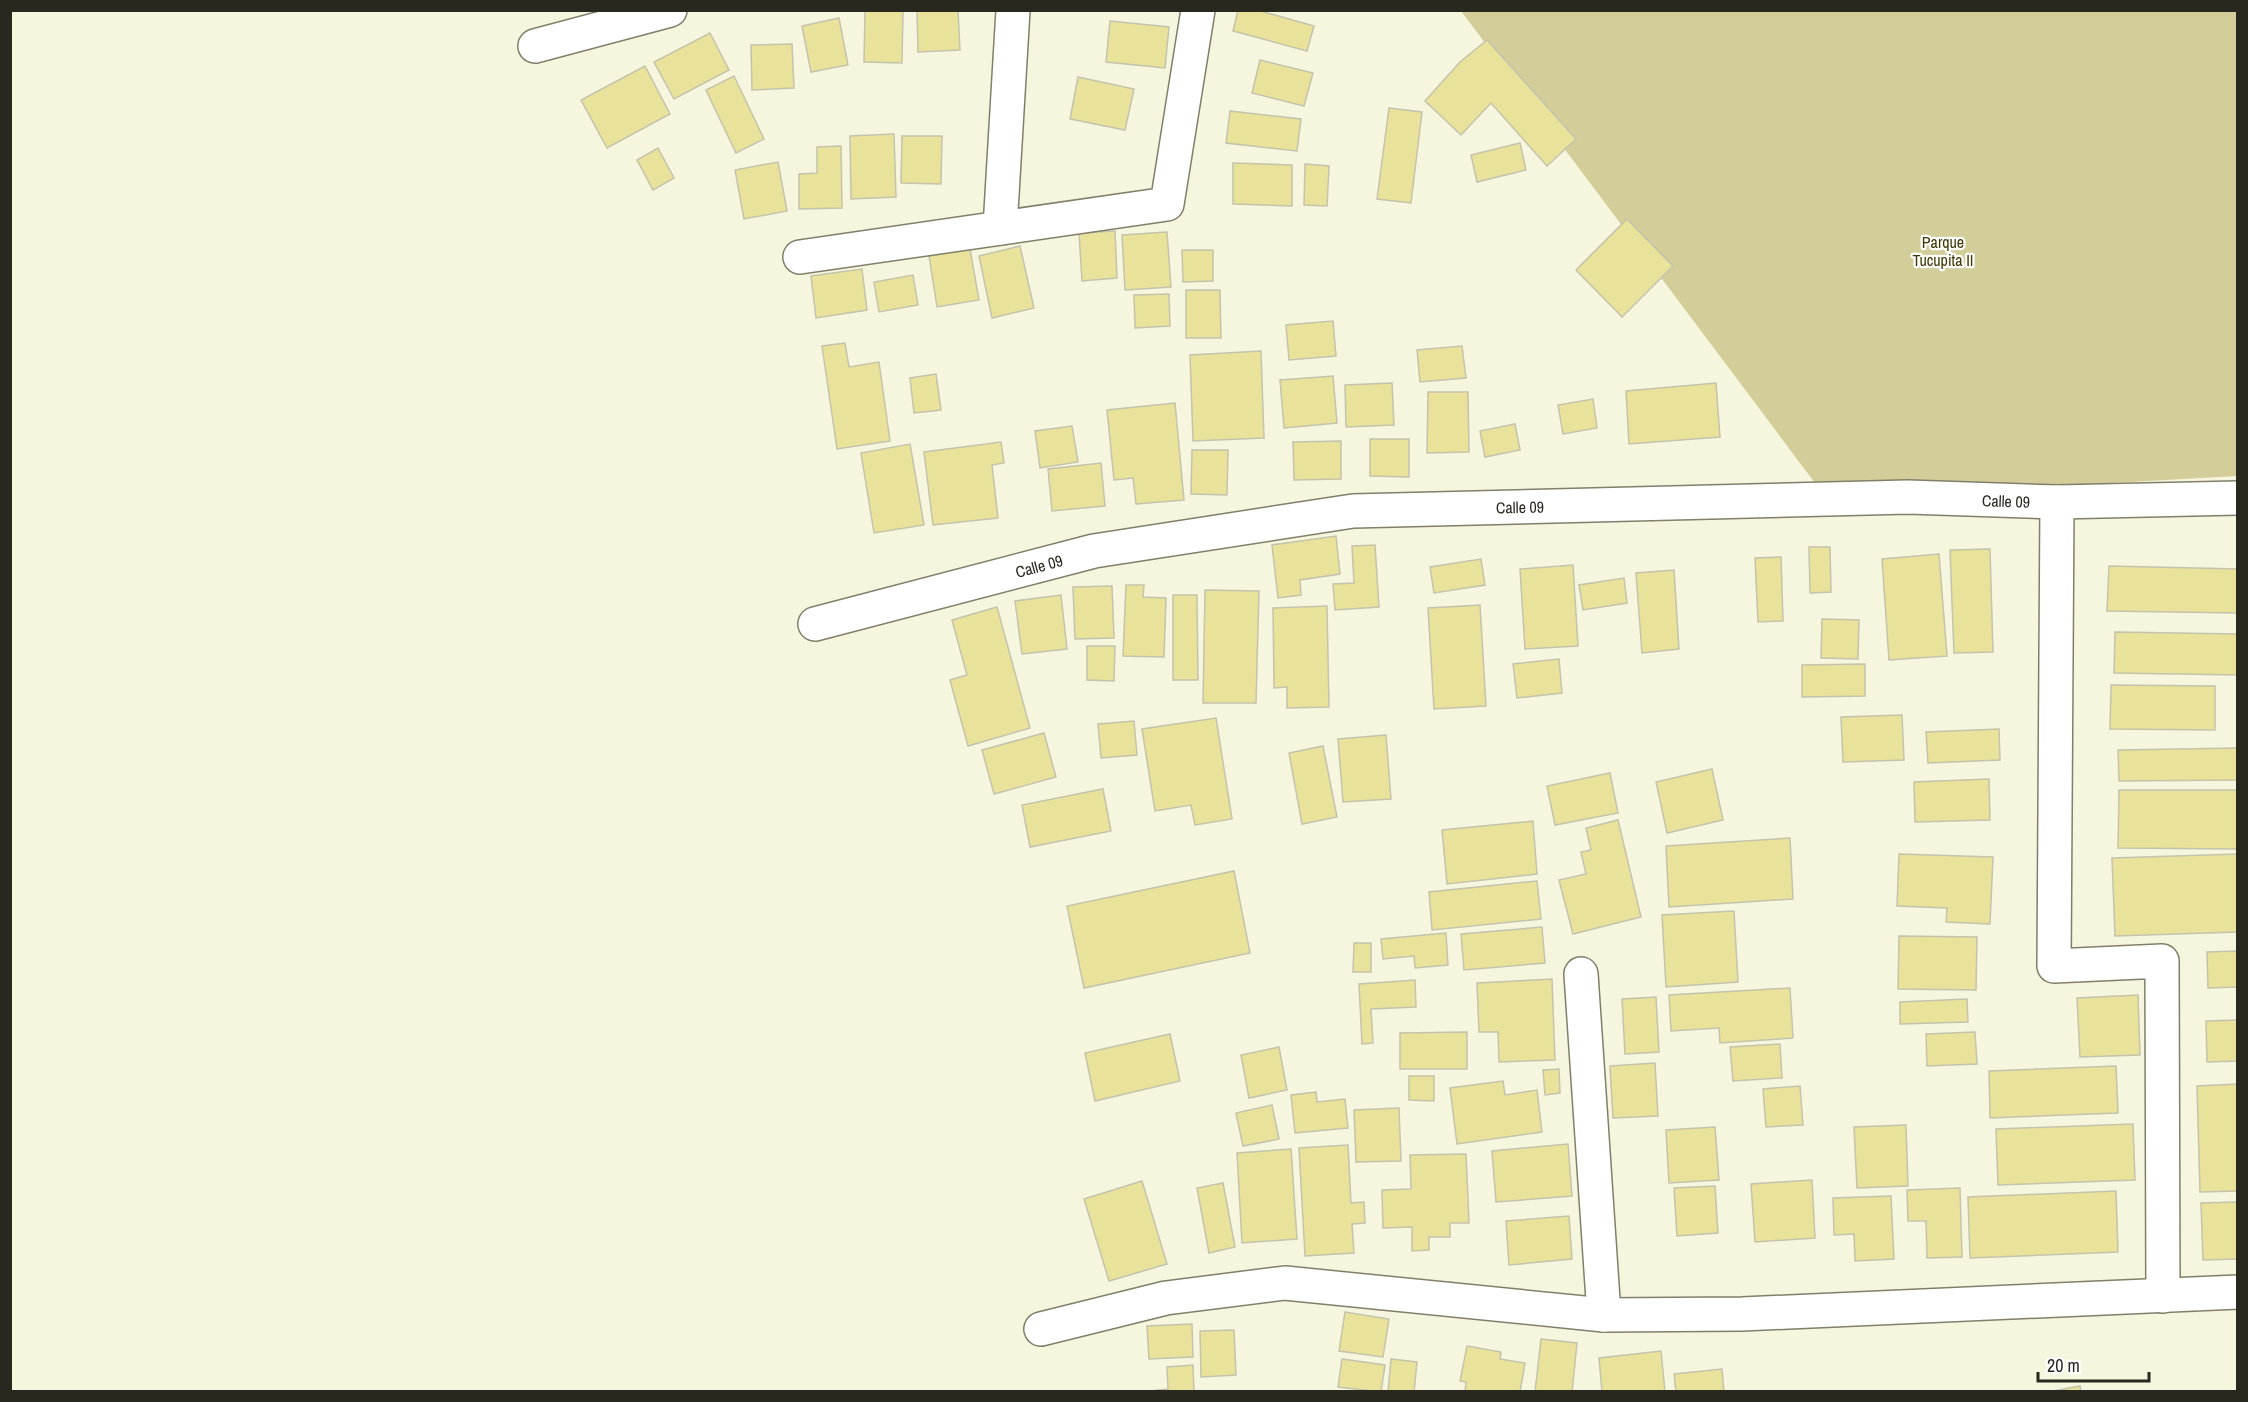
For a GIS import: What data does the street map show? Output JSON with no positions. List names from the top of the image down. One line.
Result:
{"streets":{"street":["Calle 09"]},"parks":["Parque Tucupita II"],"scale_bar":"20 m"}
